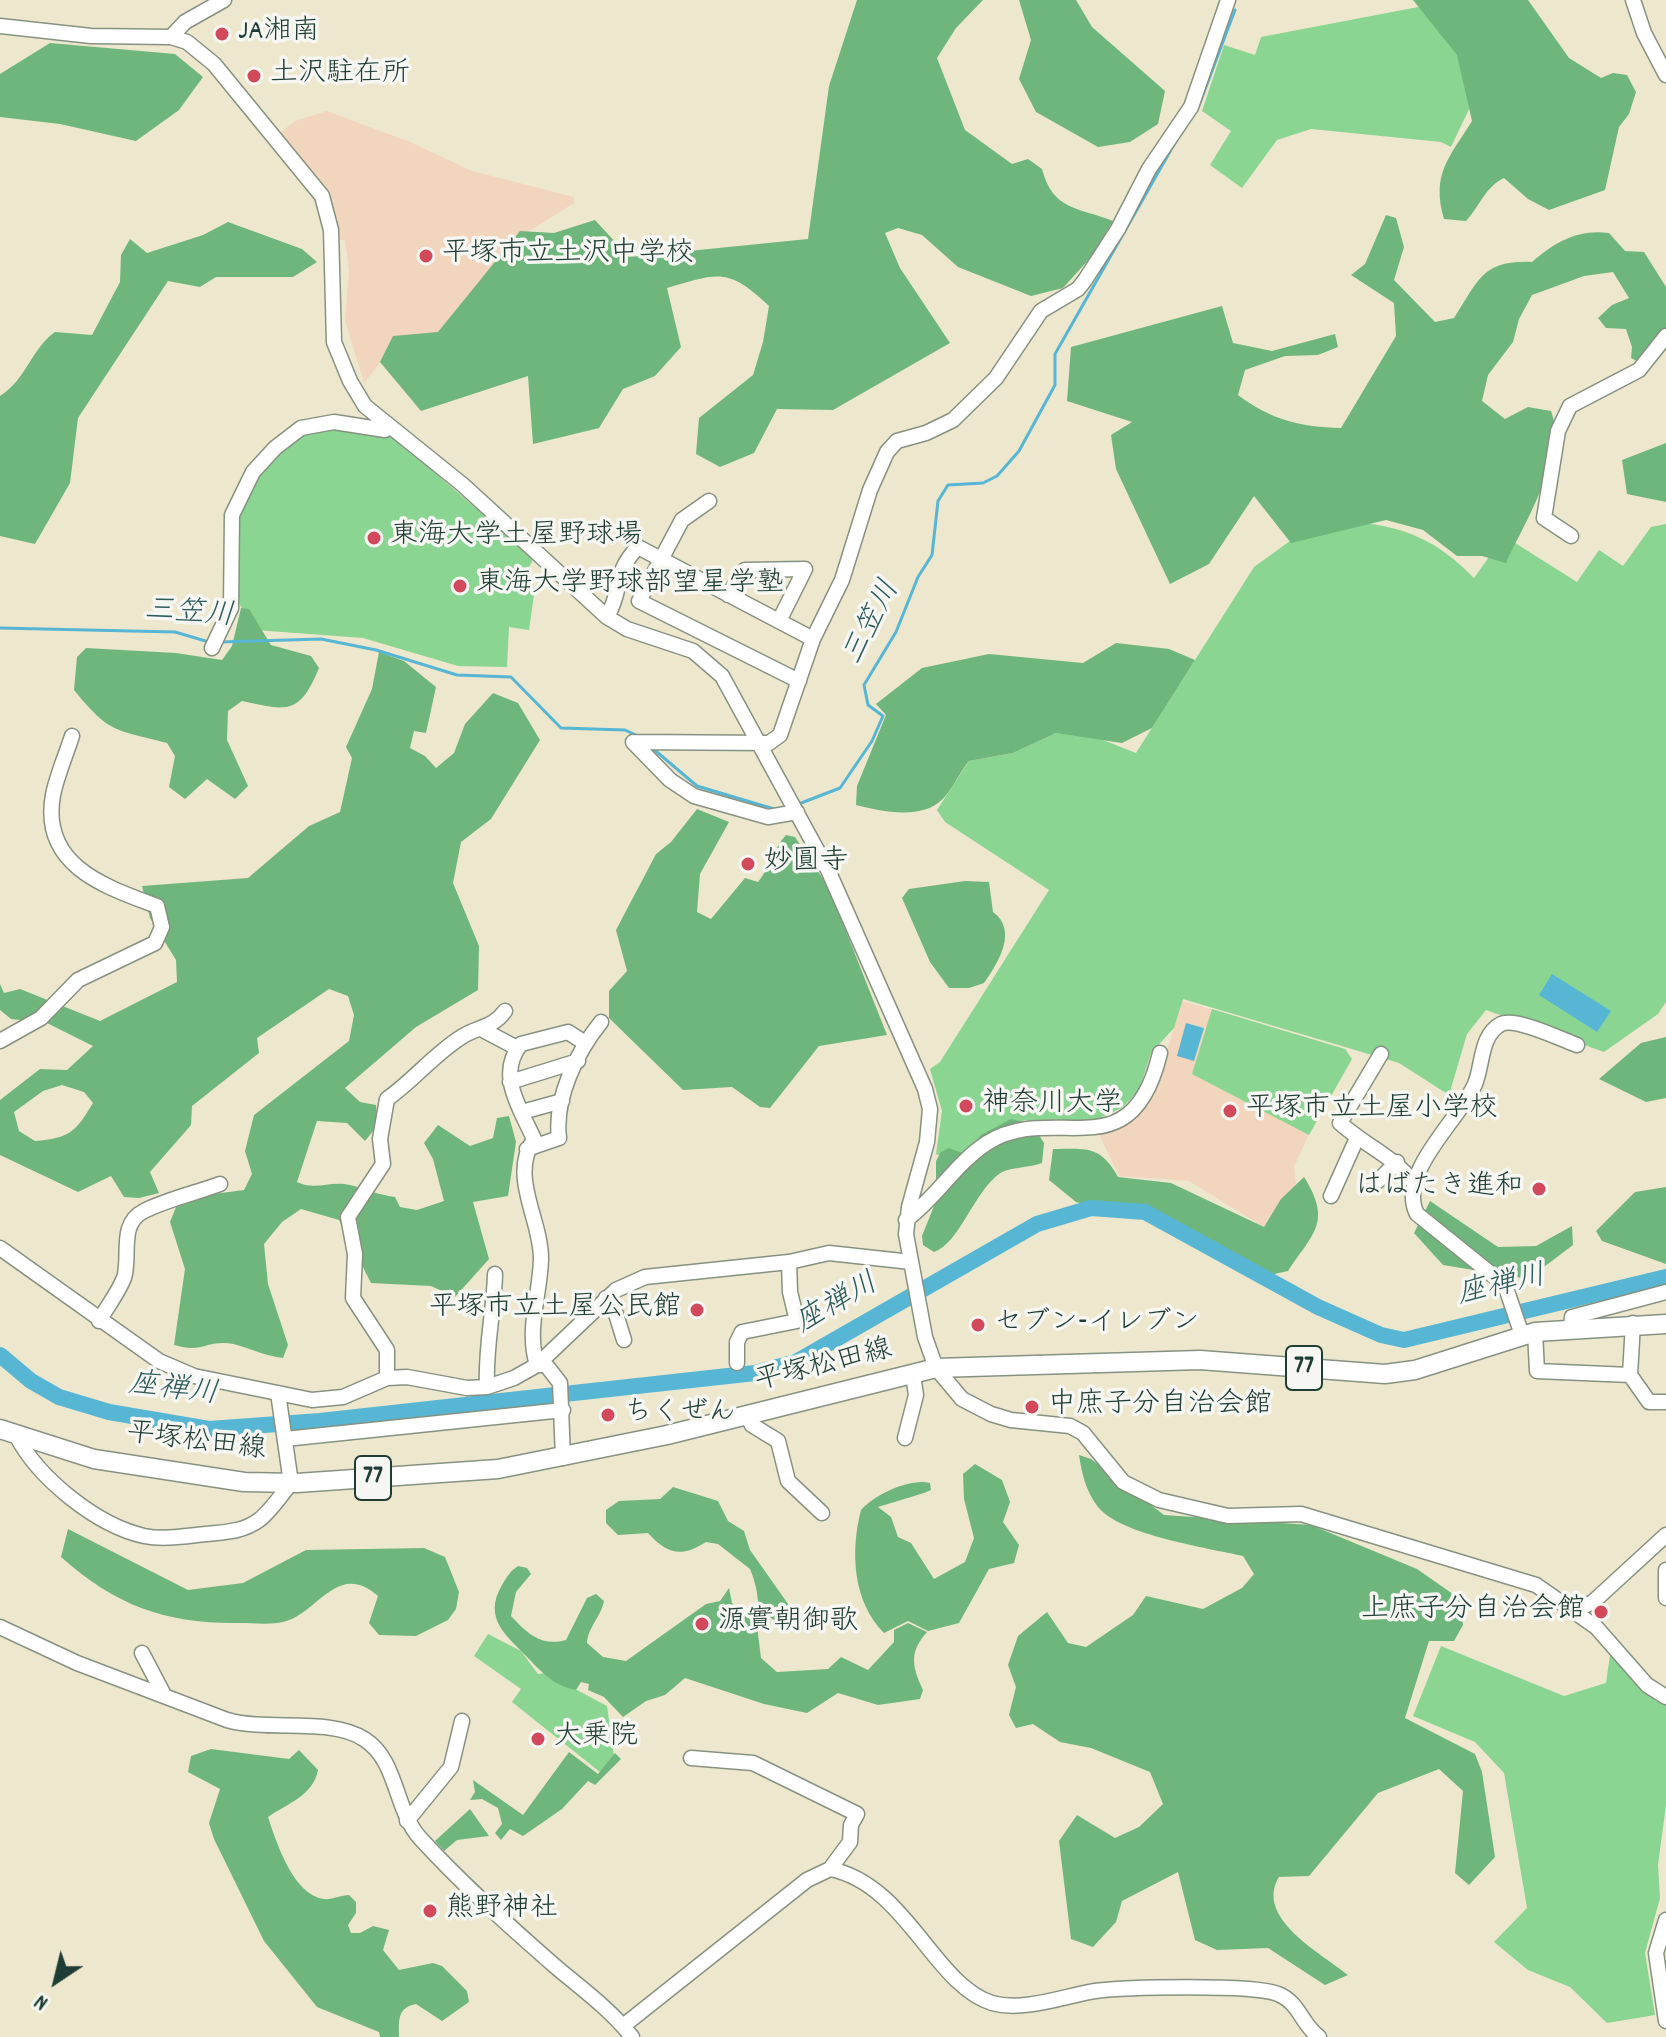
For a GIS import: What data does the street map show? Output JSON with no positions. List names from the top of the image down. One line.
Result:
{"streets":{"main road":["平塚松田線","77"]},"water":["三笠川","座禅川"],"places":["JA湘南","土沢駐在所","平塚市立土沢中学校","東海大学土屋野球場","東海大学野球部望星学塾","妙圓寺","神奈川大学","平塚市立土屋小学校","はばたき進和","平塚市立土屋公民館","セブン-イレブン","中庶子分自治会館","ちくぜん","上庶子分自治会館","源實朝御歌","大乗院","熊野神社"],"north":"bottom left"}
